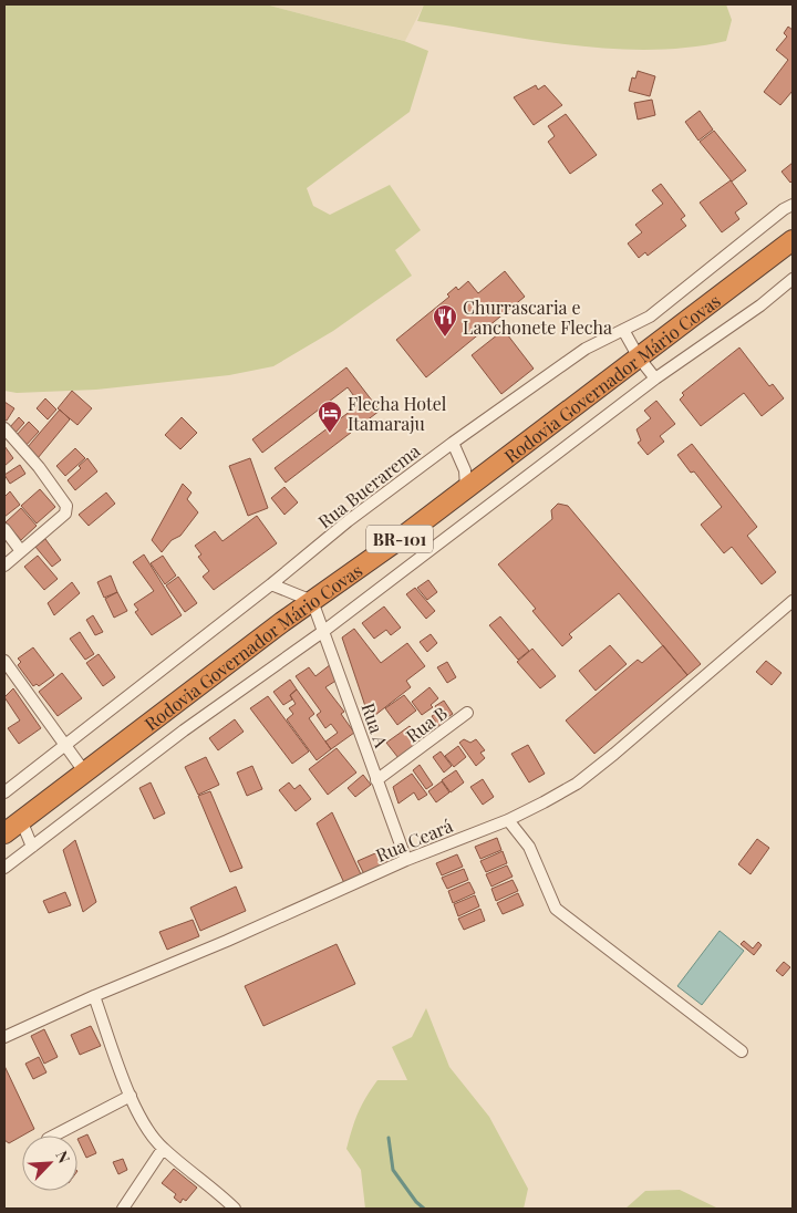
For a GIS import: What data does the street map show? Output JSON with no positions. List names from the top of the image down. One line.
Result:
{"streets":{"highway":["Rodovia Governador Mário Covas","BR-101"],"street":["Rua Buerarema","Rua B","Rua A","Rua Ceará"]},"crossings":[["Rodovia Governador Mário Covas","Rua A"],["Rua B","Rua A"],["Rua A","Rua Ceará"]],"places":{"restaurant":["Churrascaria e Lanchonete Flecha"],"hotel":["Flecha Hotel Itamaraju"]},"north":"top right"}
